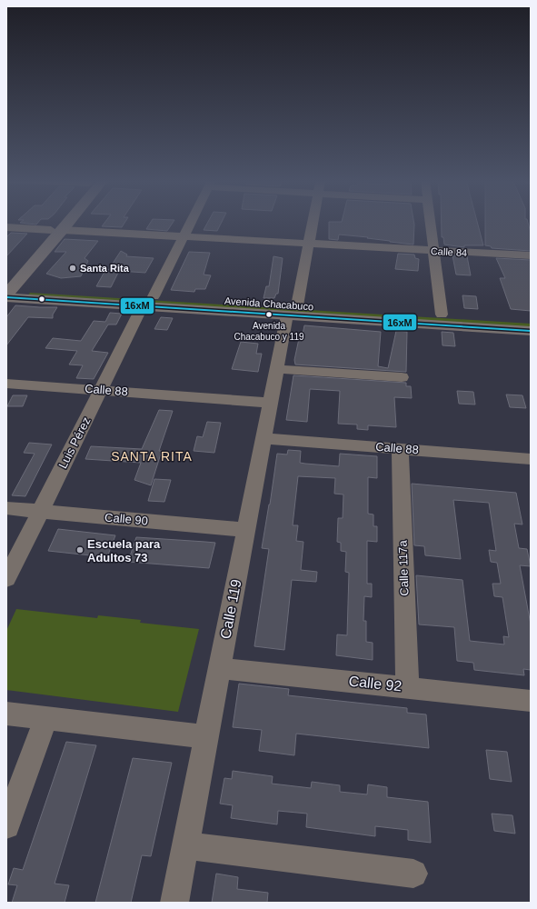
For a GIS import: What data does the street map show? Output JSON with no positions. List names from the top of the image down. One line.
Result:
{"streets":{"main road":["Avenida Chacabuco"],"street":["Calle 84","Calle 88","Luis Pérez","Calle 90","Calle 117a","Calle 119","Calle 92"]},"crossings":[["Calle 84","Luis Pérez"],["Calle 84","Calle 119"],["Avenida Chacabuco","Luis Pérez"],["Avenida Chacabuco","Calle 119"],["Calle 88","Luis Pérez"],["Calle 88","Calle 117a"],["Calle 88","Calle 119"],["Luis Pérez","Calle 90"],["Calle 90","Calle 119"],["Calle 117a","Calle 92"],["Calle 119","Calle 92"]],"districts":["SANTA RITA"],"places":["Santa Rita","Avenida Chacabuco y 119","Escuela para Adultos 73"],"lines":["transit line 16xM"]}
